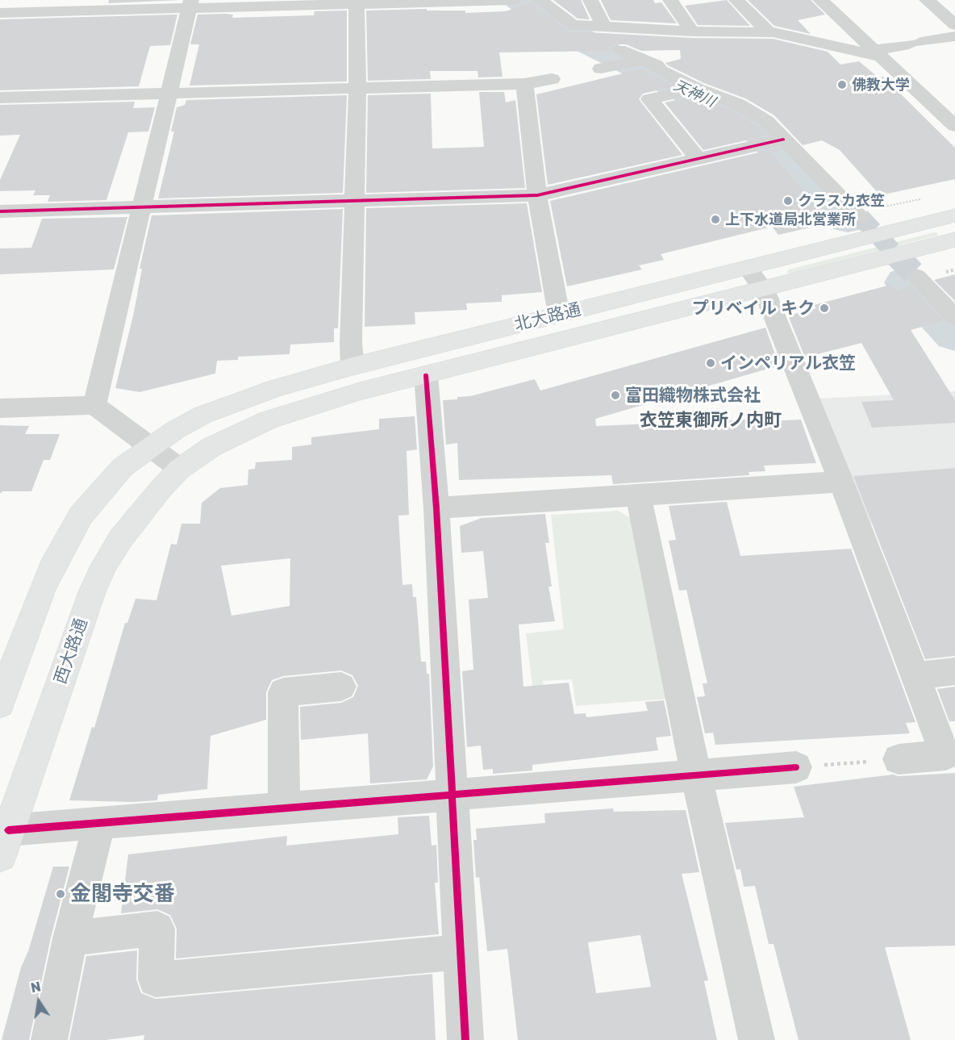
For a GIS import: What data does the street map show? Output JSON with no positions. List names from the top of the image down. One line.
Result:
{"streets":{"main road":["北大路通","西大路通"]},"crossings":[["北大路通","西大路通"]],"districts":["衣笠東御所ノ内町"],"water":["天神川"],"places":["佛教大学","クラスカ衣笠","上下水道局北営業所","プリベイル キク","インペリアル衣笠","富田織物株式会社","金閣寺交番"],"north":"top"}
